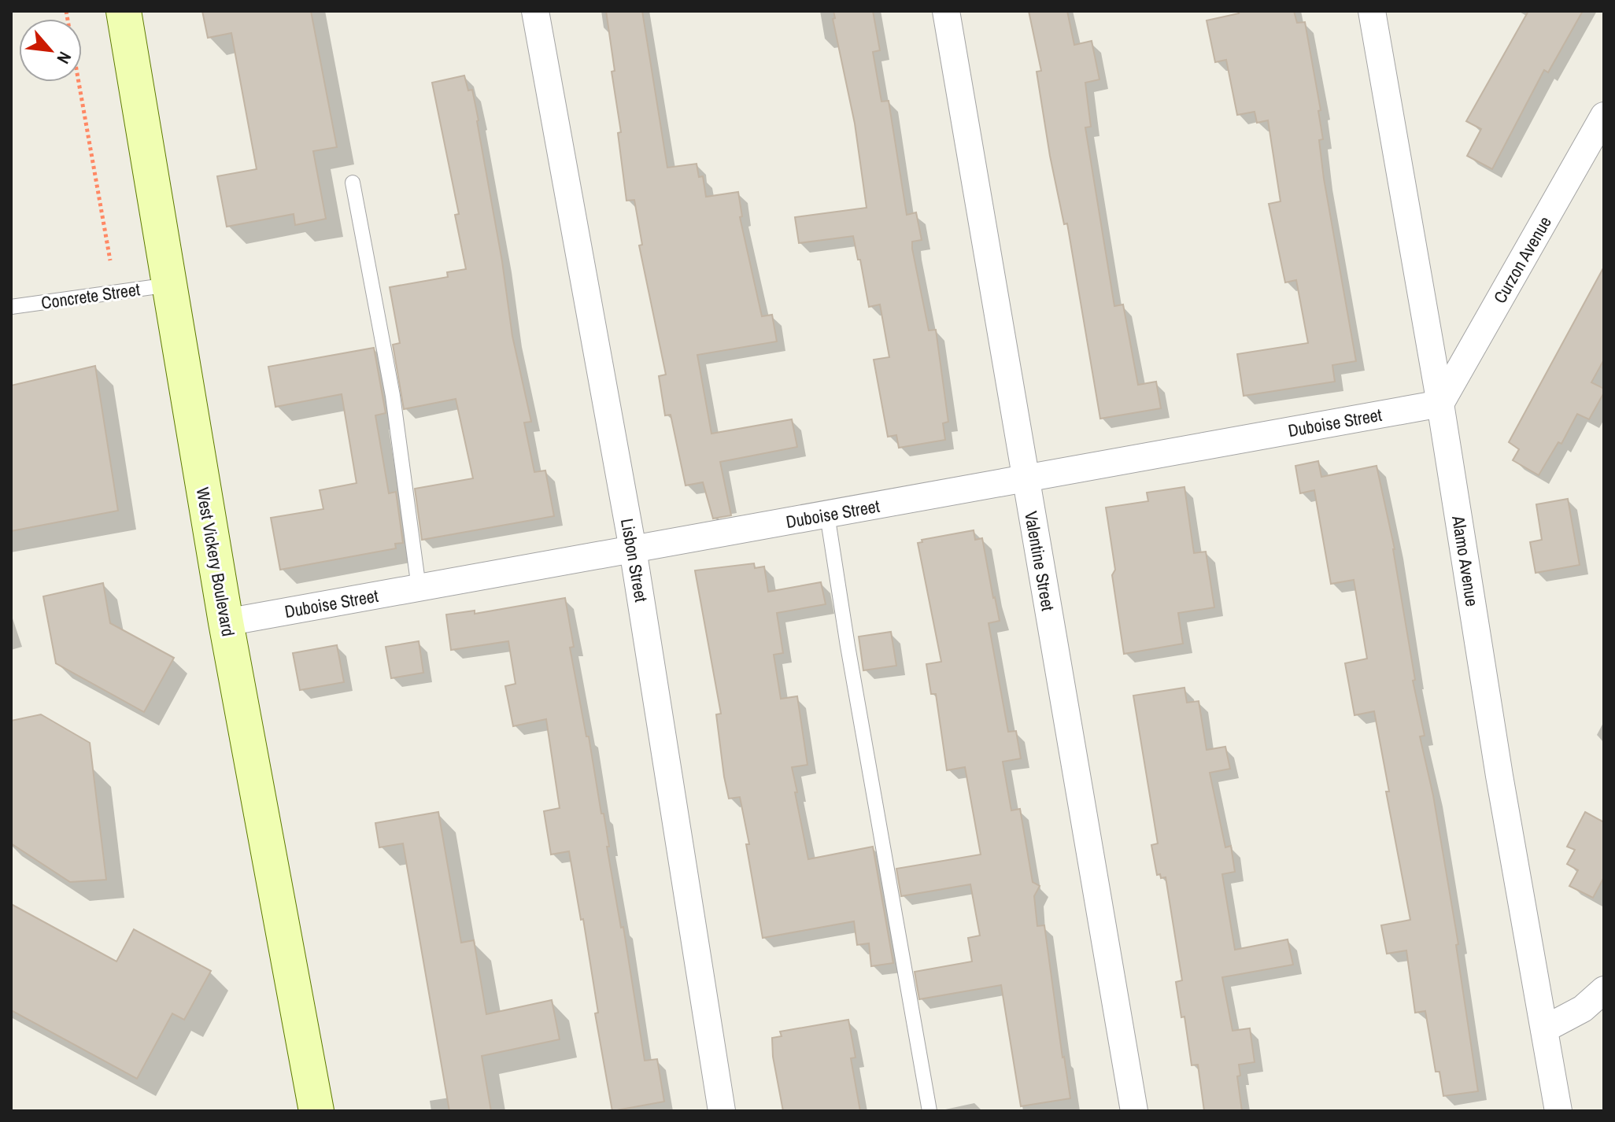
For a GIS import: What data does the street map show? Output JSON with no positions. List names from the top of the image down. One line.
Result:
{"streets":{"main road":["West Vickery Boulevard"],"street":["Curzon Avenue","Duboise Street","Lisbon Street","Valentine Street","Alamo Avenue"],"lane":["Concrete Street"]},"crossings":[["Curzon Avenue","Duboise Street"],["Curzon Avenue","Alamo Avenue"],["Concrete Street","West Vickery Boulevard"],["Duboise Street","Lisbon Street"],["Duboise Street","Valentine Street"],["Duboise Street","Alamo Avenue"],["Duboise Street","West Vickery Boulevard"]],"north":"bottom right"}
